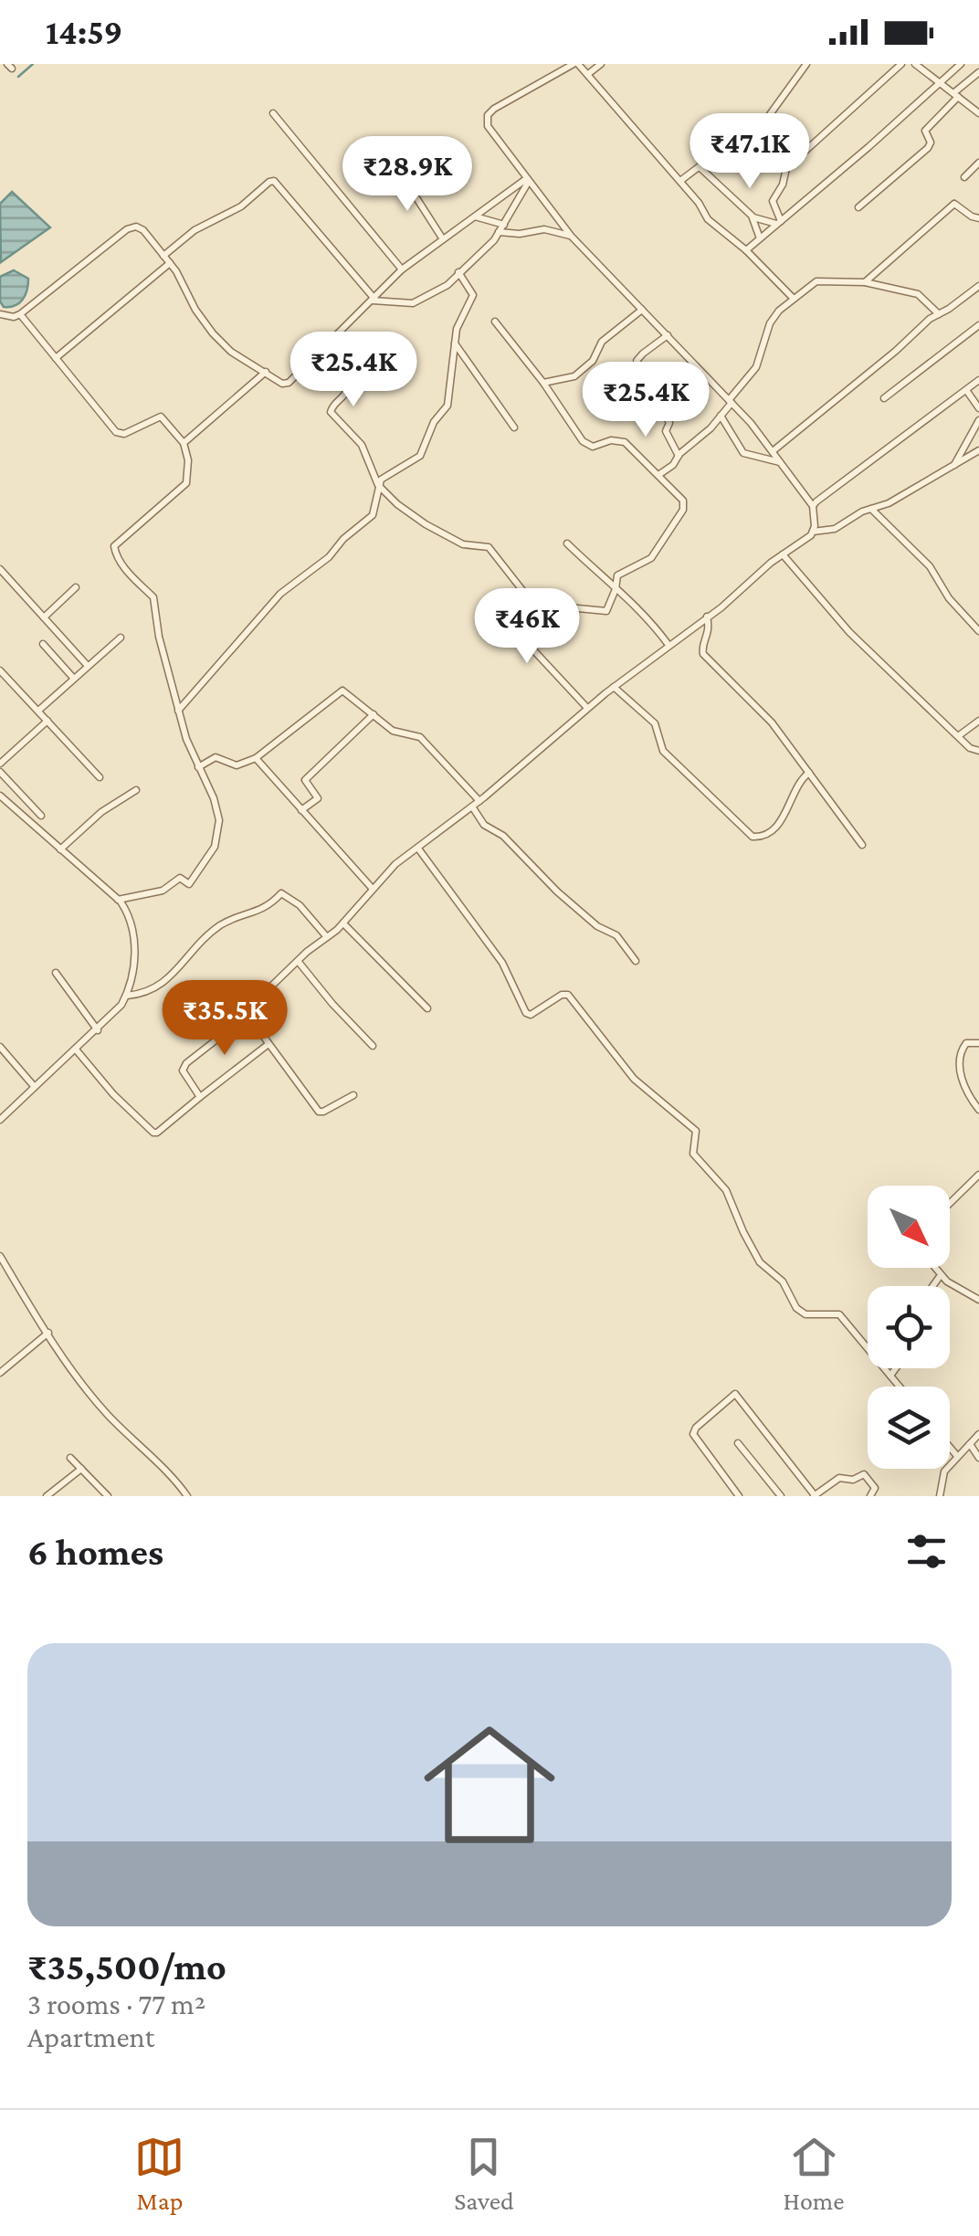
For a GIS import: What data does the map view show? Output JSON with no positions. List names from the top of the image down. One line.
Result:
{"north":"bottom right","page":{"status":"14:59","price":["₹47.1K","₹28.9K","₹25.4K","₹25.4K","₹46K","₹35.5K"],"heading":"6 homes","list":[{"name":"₹35,500/mo","note":"3 rooms · 77 m² · Apartment"}],"tabs":["Map","Saved","Home"]}}
